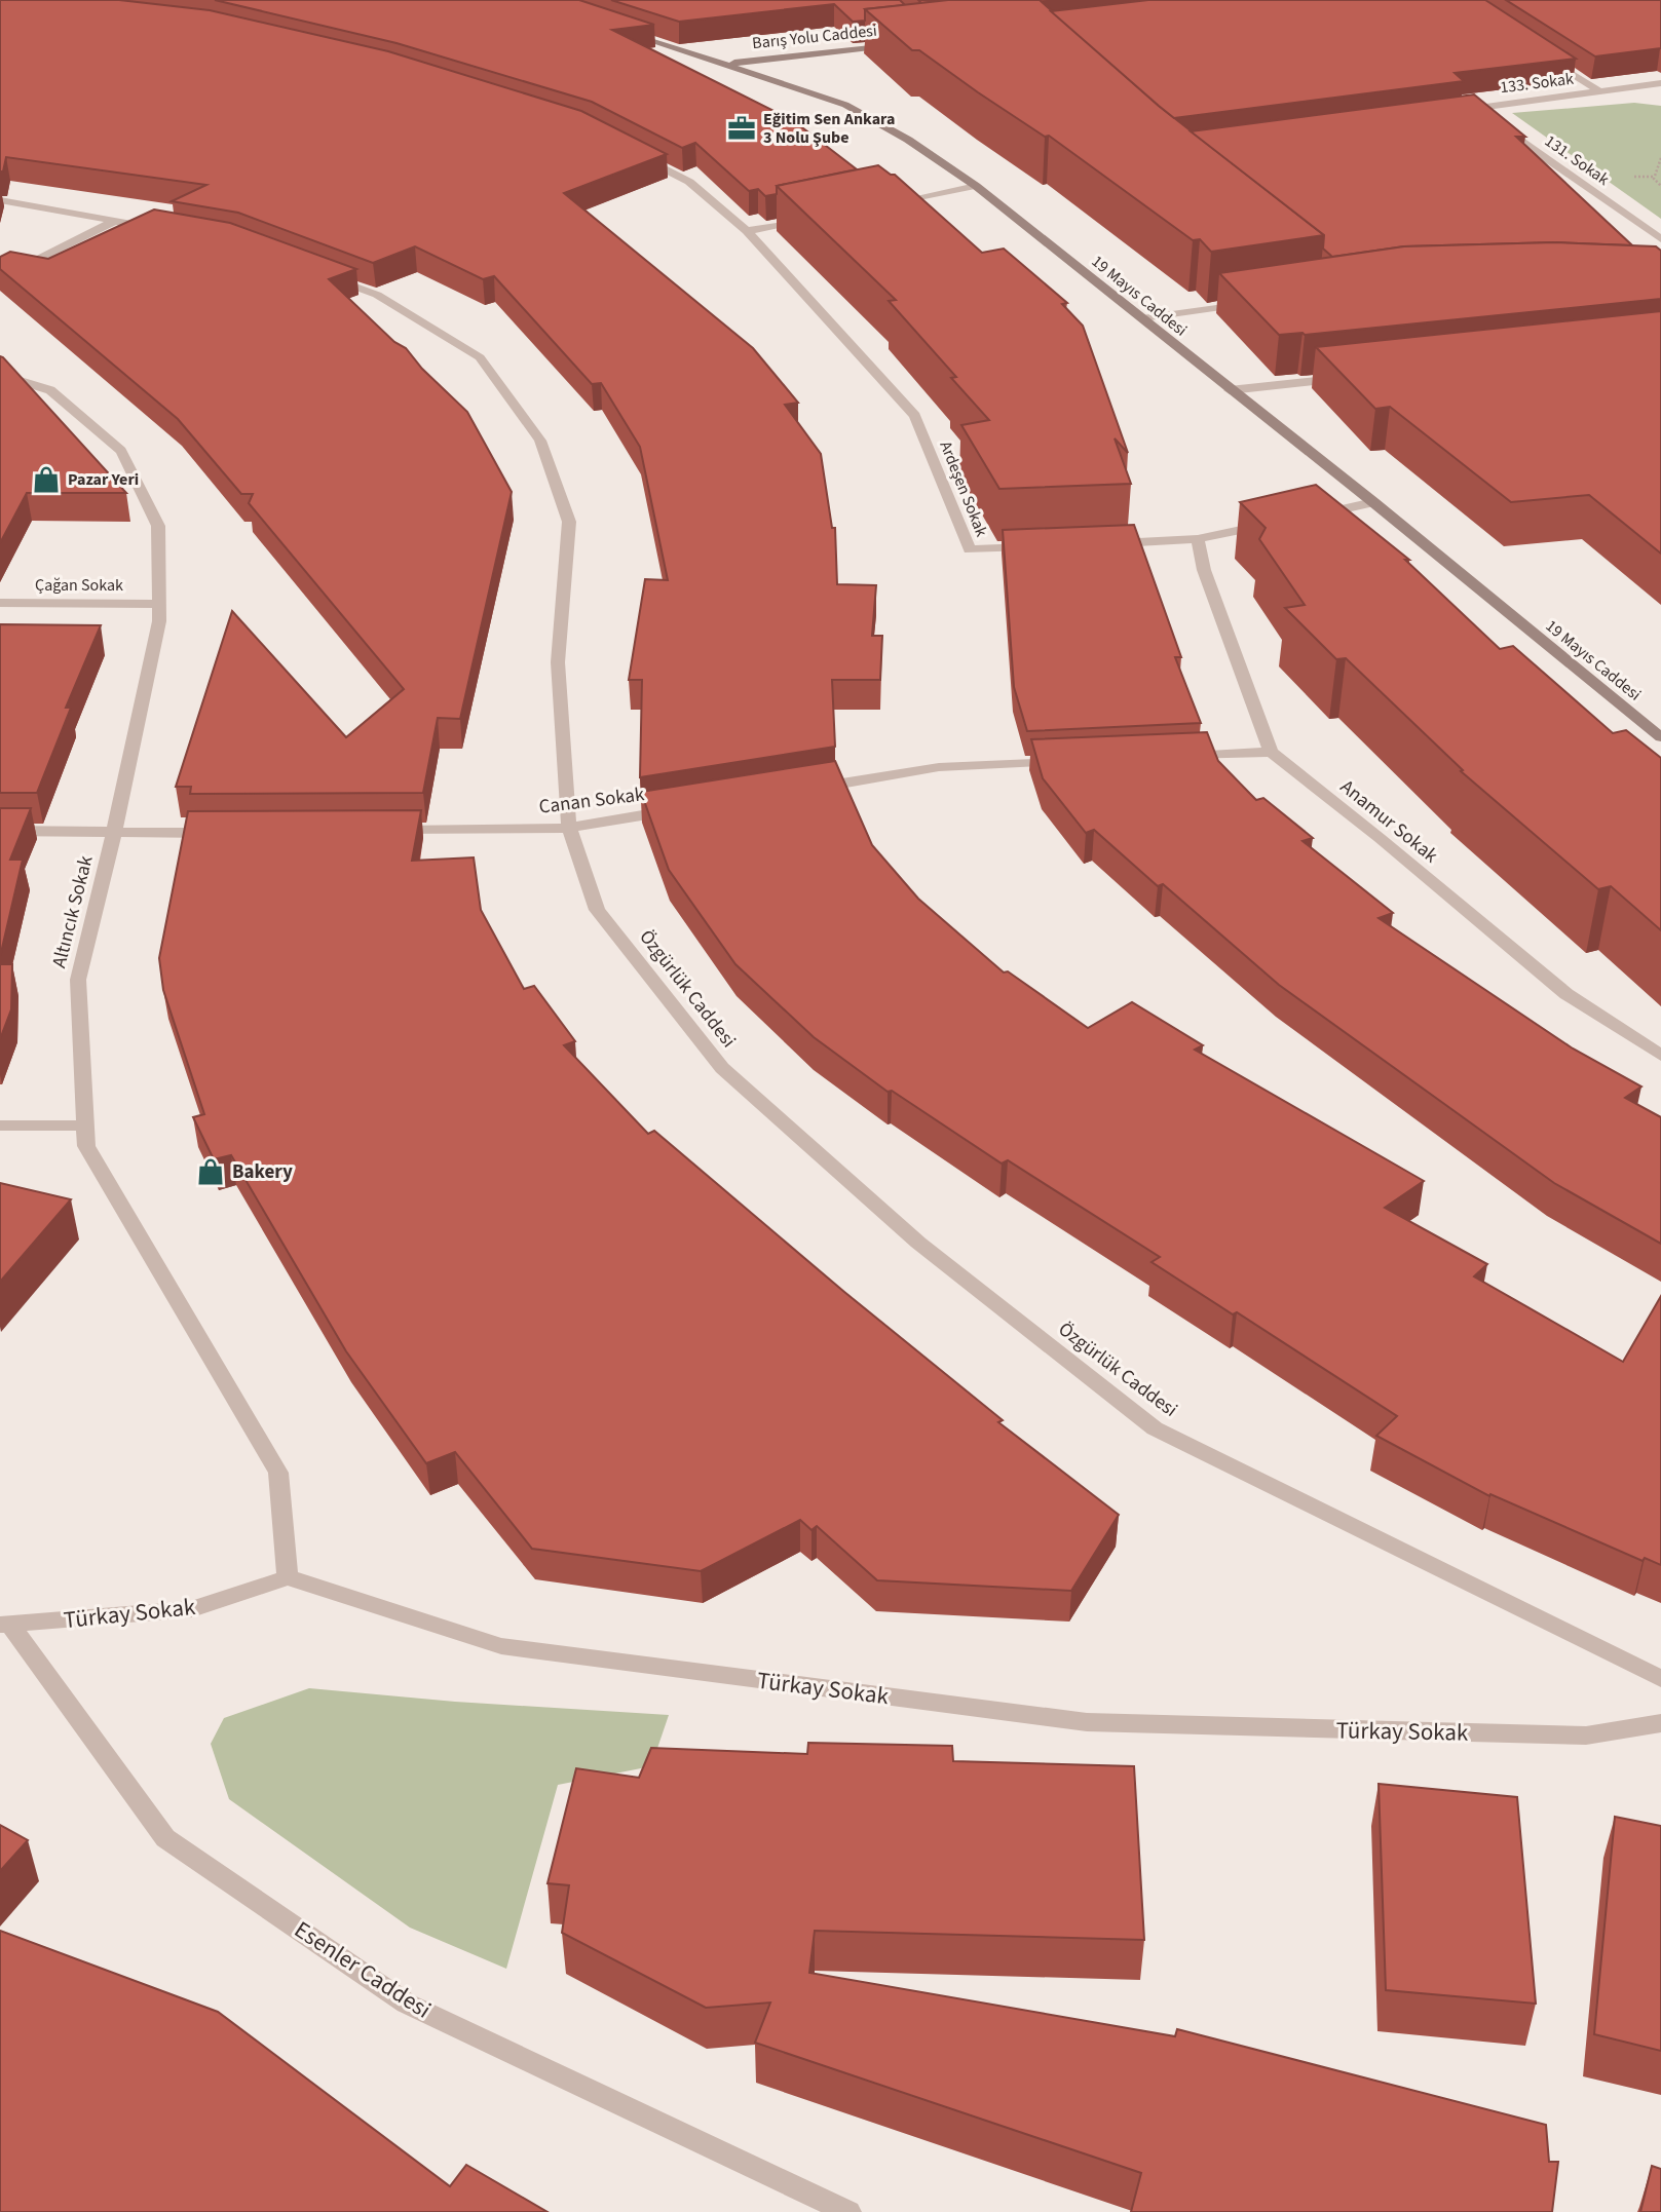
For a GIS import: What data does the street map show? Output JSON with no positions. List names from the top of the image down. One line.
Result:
{"streets":{"main road":["Barış Yolu Caddesi","19 Mayıs Caddesi"],"street":["133. Sokak","131. Sokak","Ardeşen Sokak","Çağan Sokak","Canan Sokak","Anamur Sokak","Altıncık Sokak","Özgürlük Caddesi","Türkay Sokak","Esenler Caddesi"]},"crossings":[["Barış Yolu Caddesi","19 Mayıs Caddesi"],["Çağan Sokak","Altıncık Sokak"],["Canan Sokak","Özgürlük Caddesi"],["Altıncık Sokak","Türkay Sokak"],["Türkay Sokak","Esenler Caddesi"]],"places":{"office":["Eğitim Sen Ankara 3 Nolu Şube"],"shop":["Pazar Yeri","Bakery"]}}
